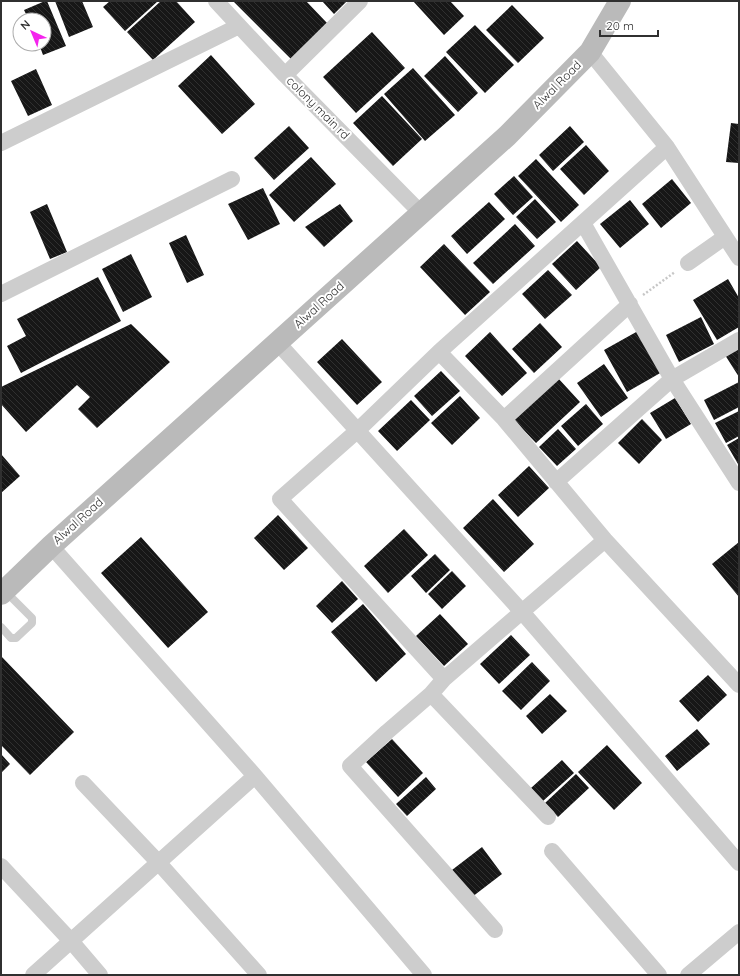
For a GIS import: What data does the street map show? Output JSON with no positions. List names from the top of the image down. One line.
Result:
{"streets":{"main road":["Alwal Road"],"street":["colony main rd"]},"crossings":[["Alwal Road","colony main rd"]],"scale_bar":"20 m","north":"top left"}
